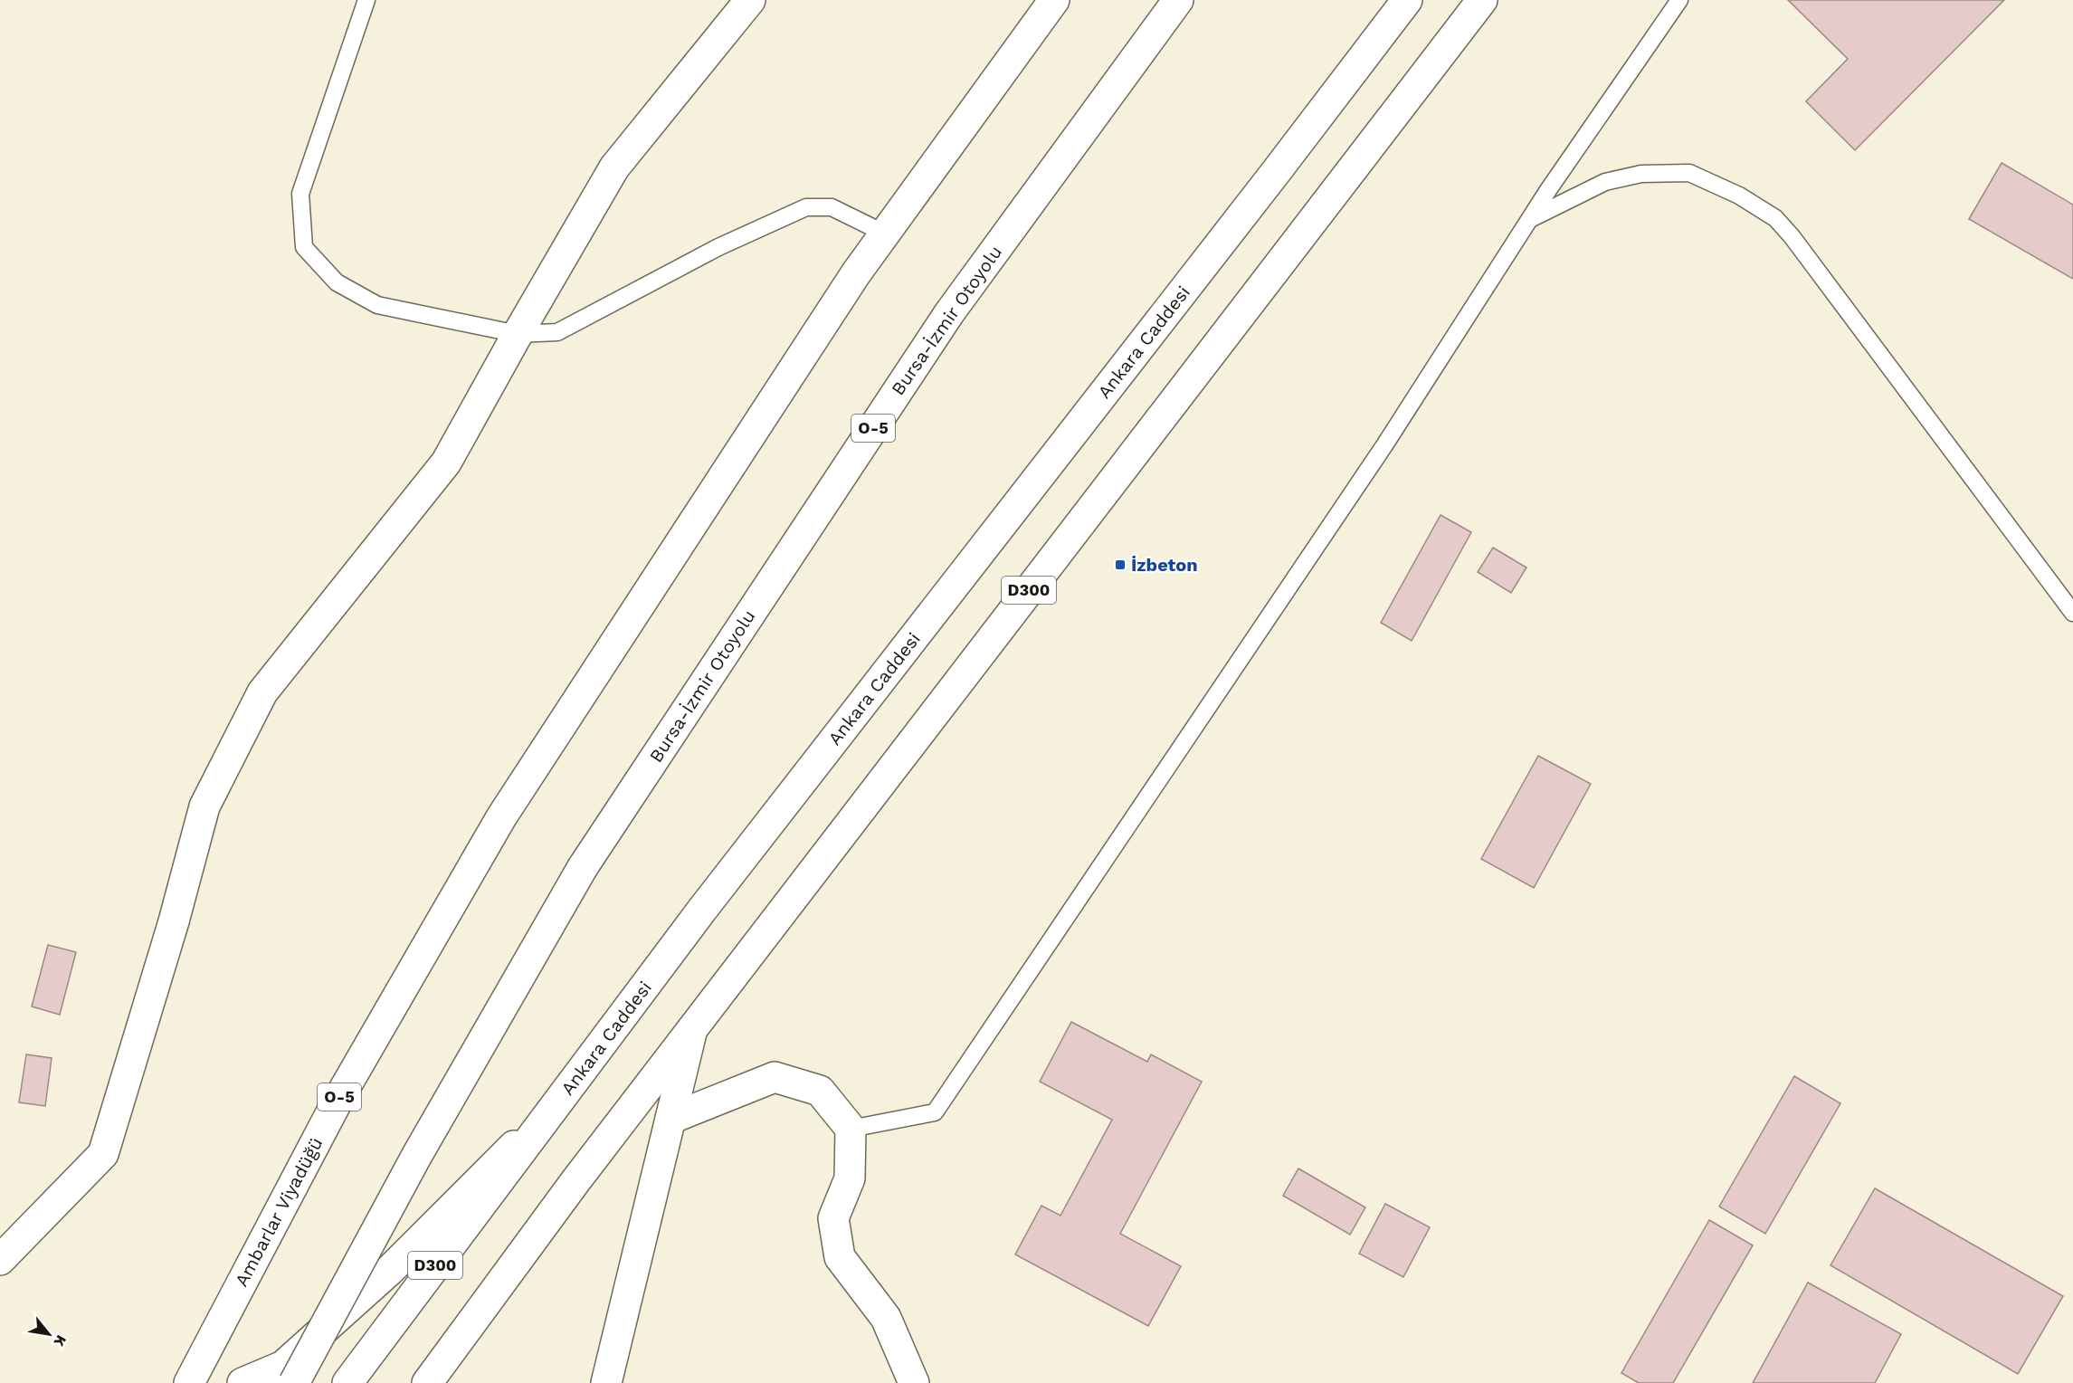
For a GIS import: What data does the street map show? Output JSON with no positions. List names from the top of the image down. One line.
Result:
{"streets":{"main road":["Bursa-İzmir Otoyolu","Ankara Caddesi","O-5","D300","Ambarlar Viyadüğü"]},"crossings":[["O-5","Ambarlar Viyadüğü"]],"places":{"transit":["İzbeton"]},"north":"bottom right"}
